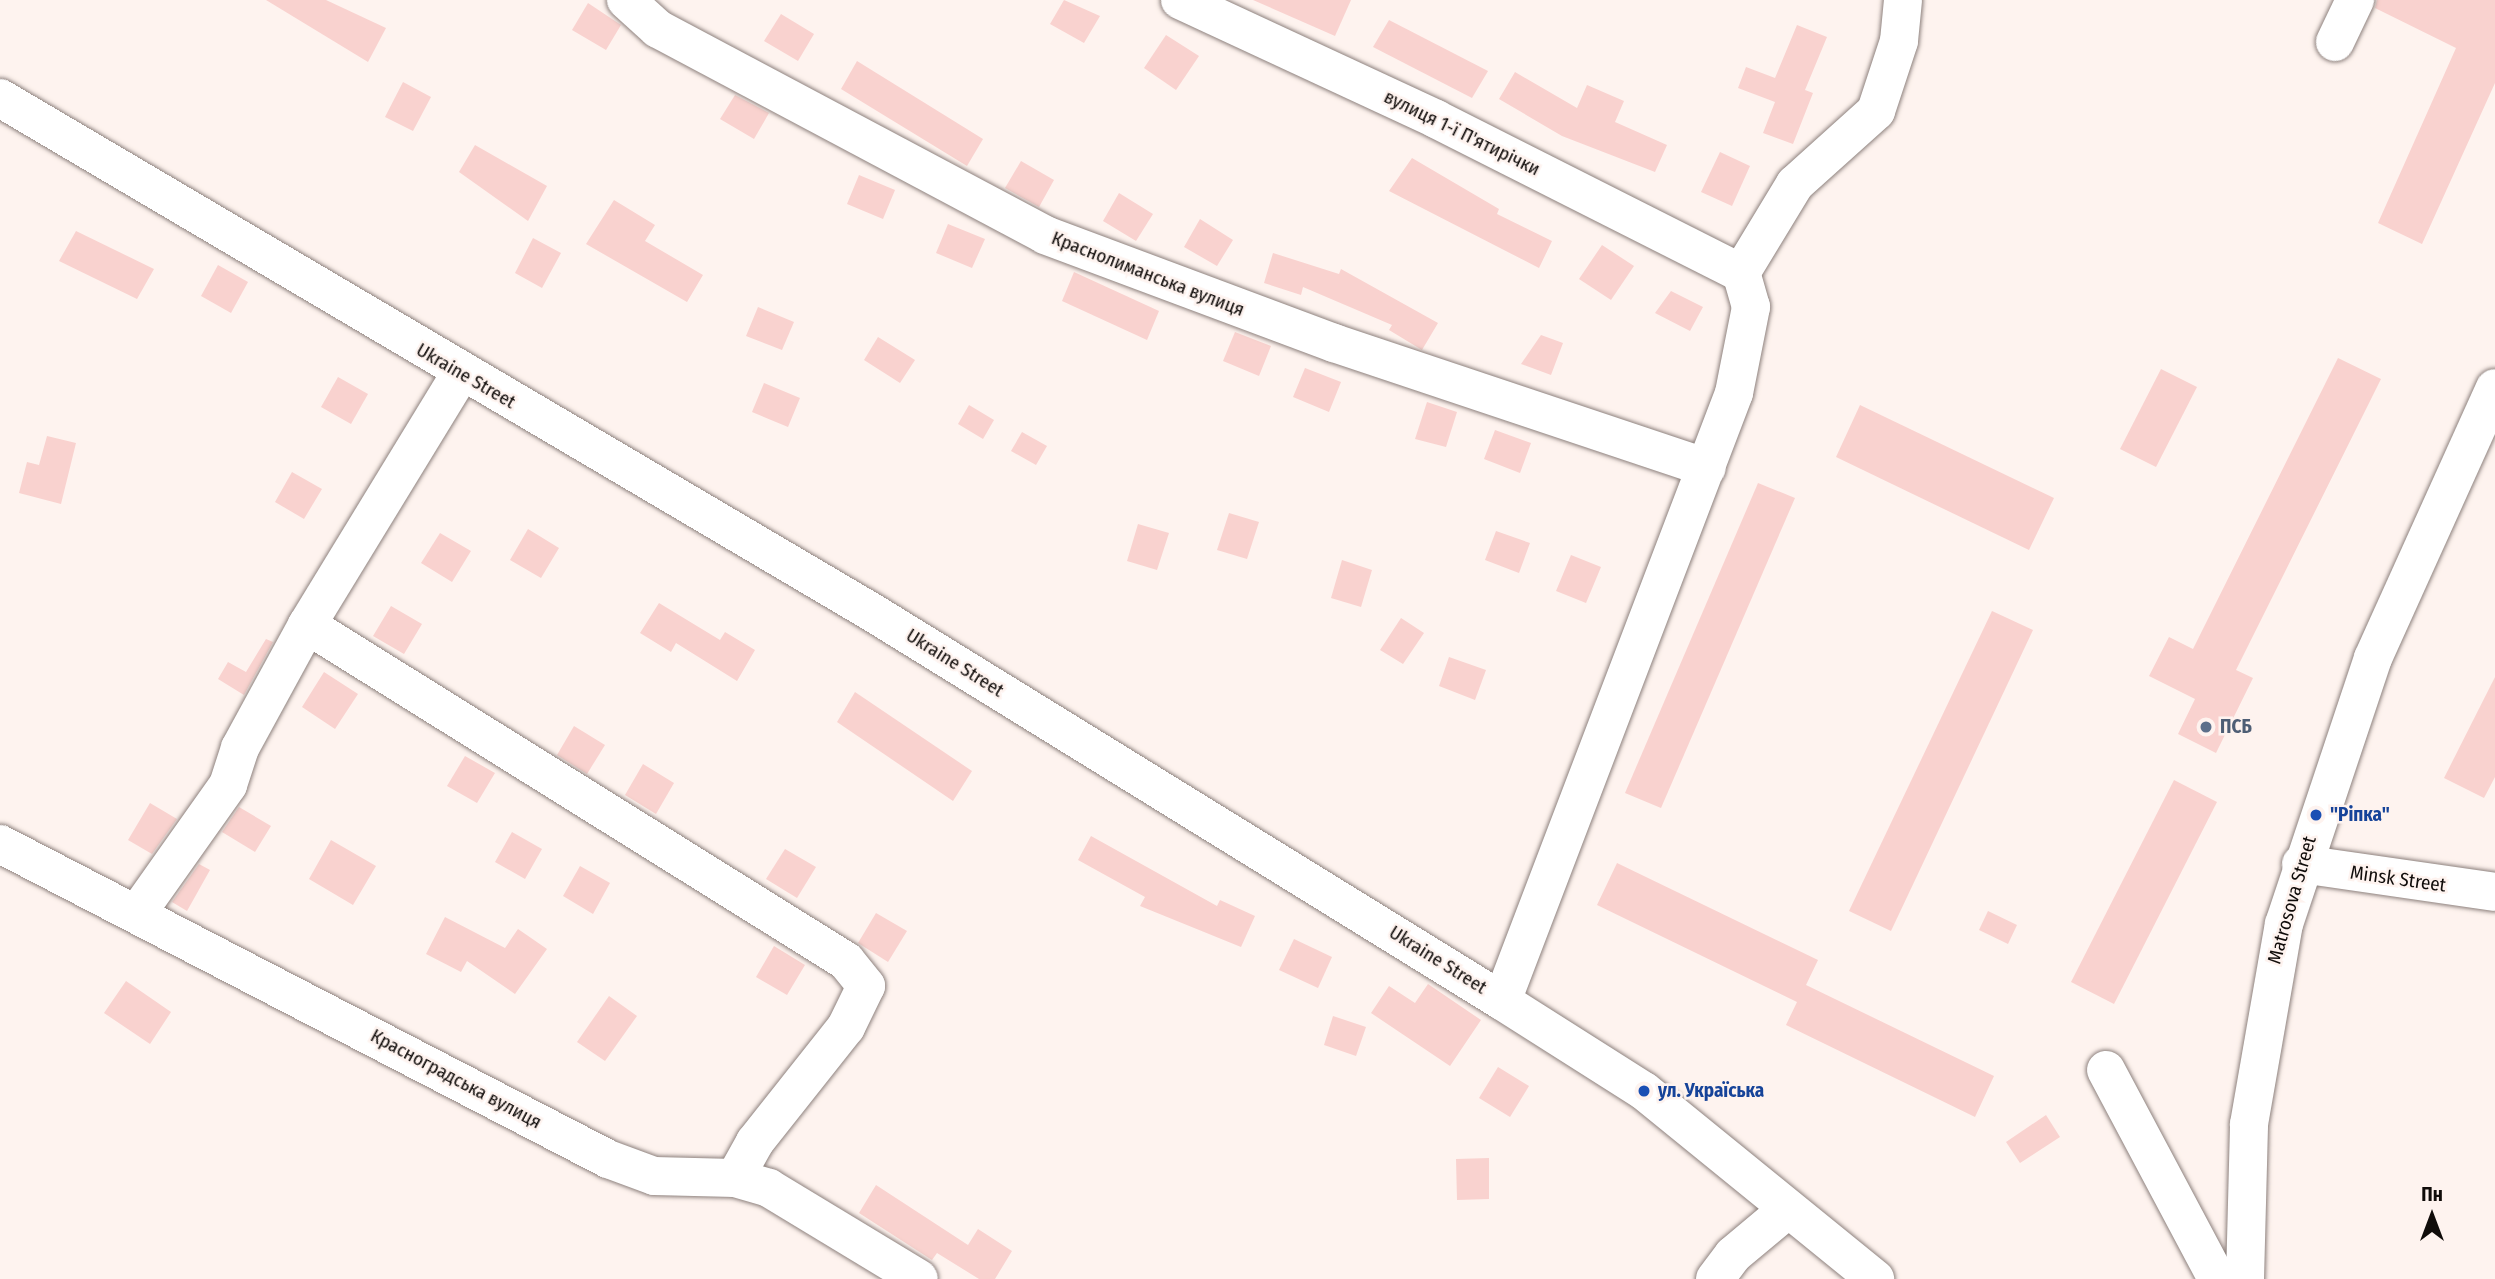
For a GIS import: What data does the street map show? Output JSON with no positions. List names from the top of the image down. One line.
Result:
{"streets":{"street":["вулиця 1-ї П'ятирічки","Краснолиманська вулиця","Ukraine Street","Minsk Street","Matrosova Street","Красноградська вулиця"]},"crossings":[["Minsk Street","Matrosova Street"]],"places":["ПСБ","\"Ріпка\"","ул. Україська"],"north":"top"}
